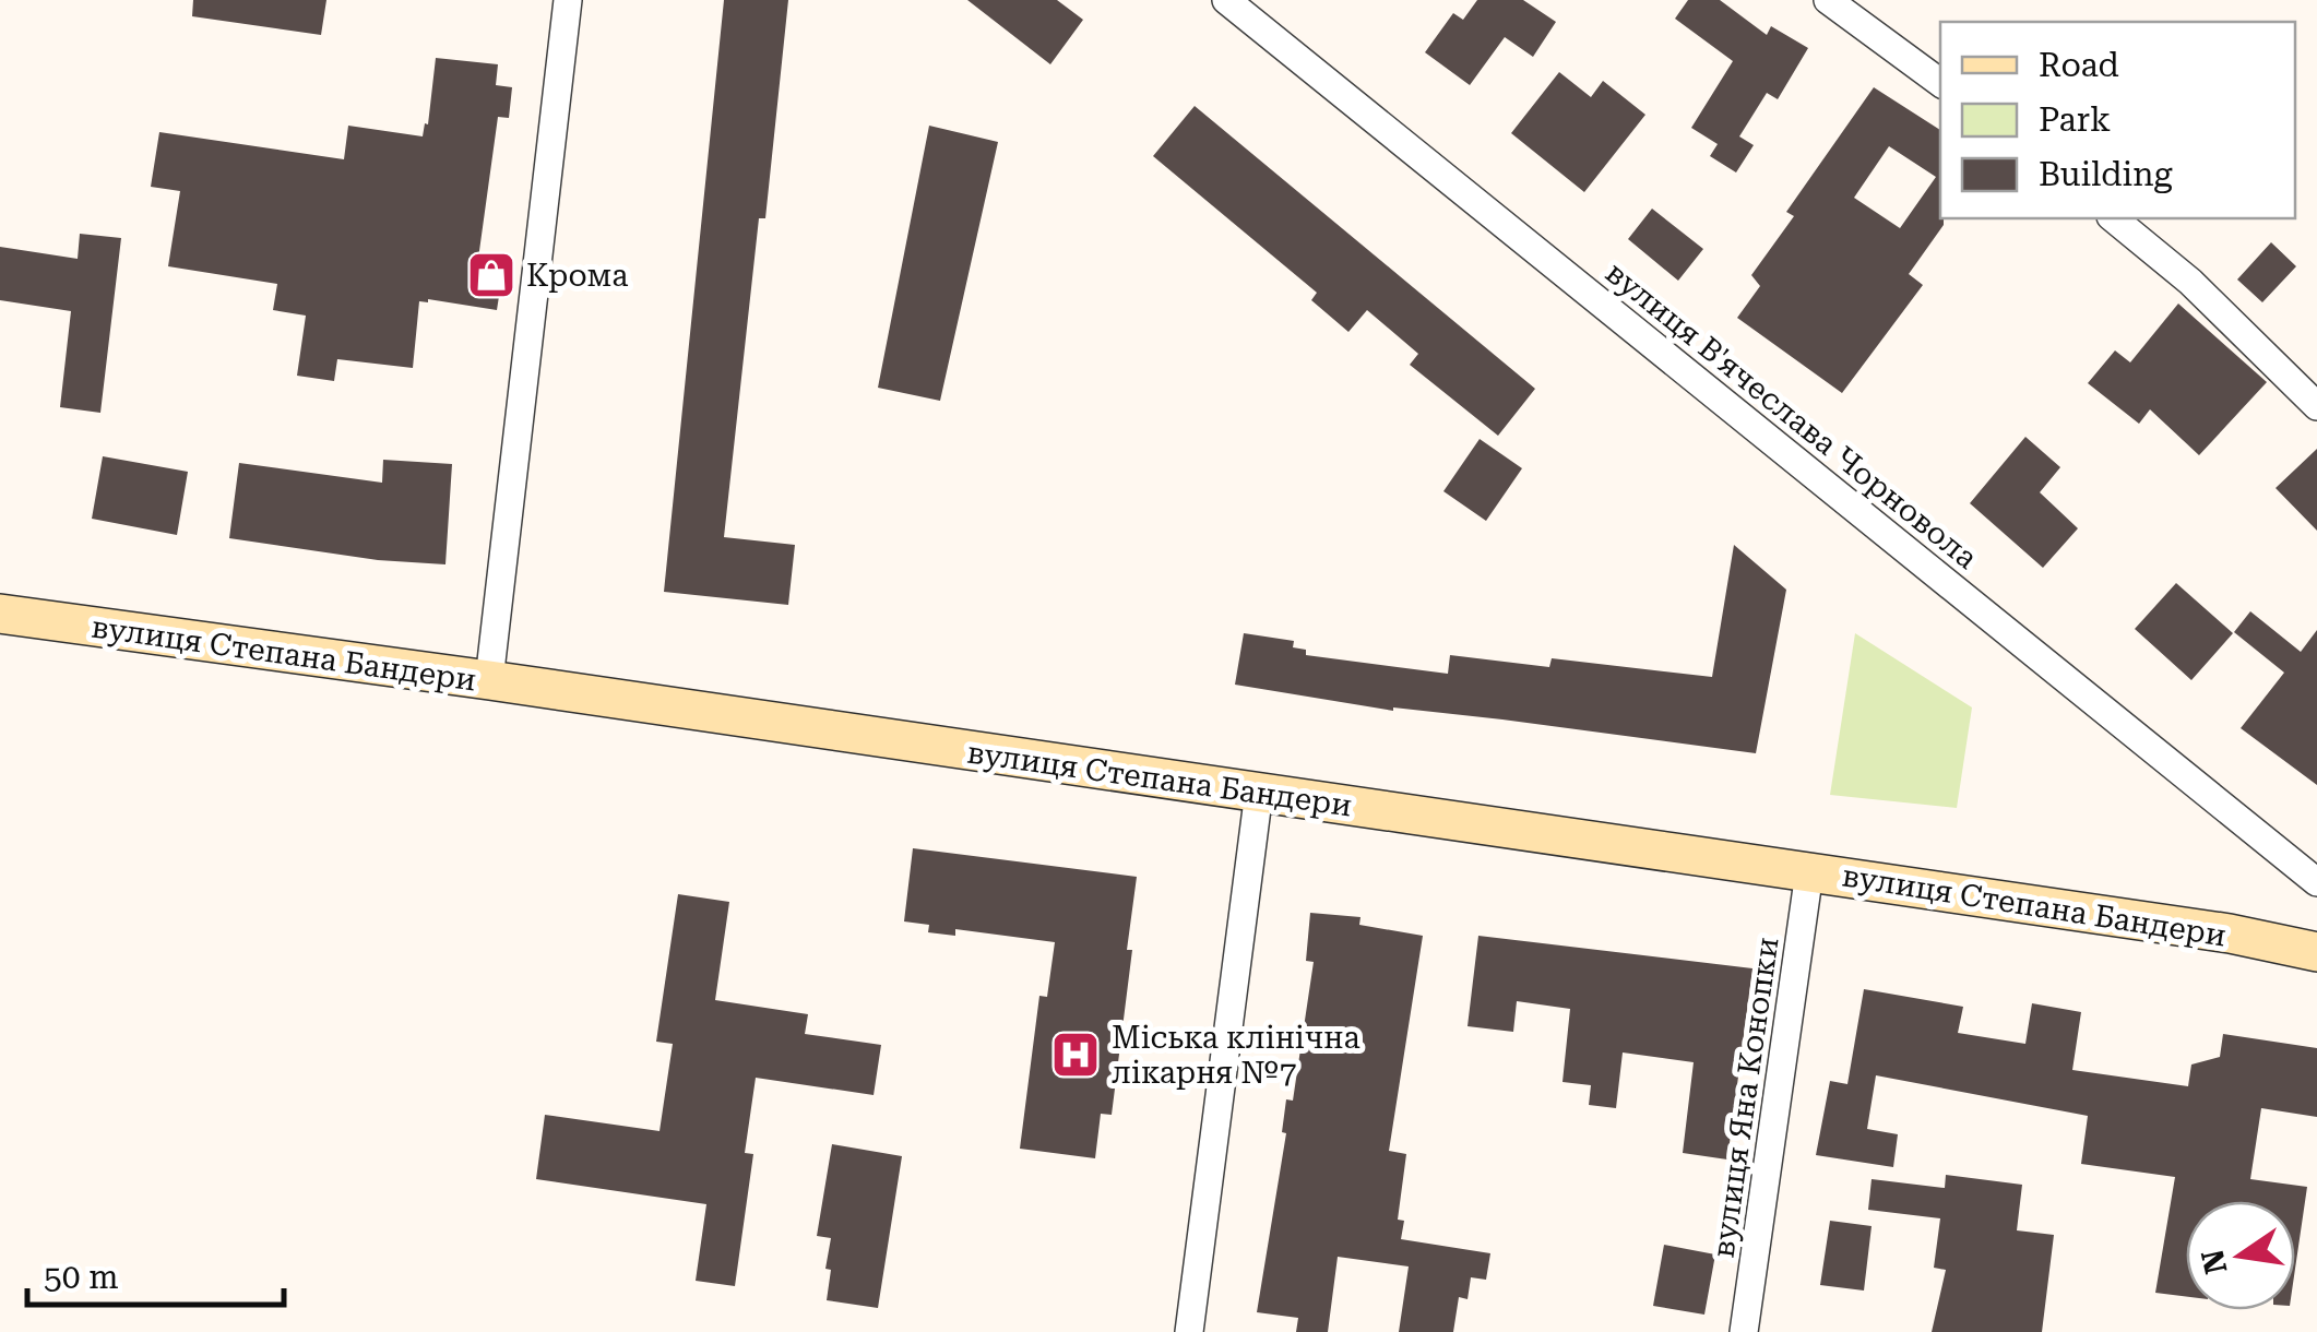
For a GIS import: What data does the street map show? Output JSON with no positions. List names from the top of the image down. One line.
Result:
{"streets":{"street":["вулиця В'ячеслава Чорновола","вулиця Степана Бандери","вулиця Яна Конопки"]},"crossings":[["вулиця Степана Бандери","вулиця Яна Конопки"]],"places":{"shop":["Крома"],"hospital":["Міська клінічна лікарня №7"]},"legend":["Road","Park","Building"],"scale_bar":"50 m","north":"left"}
